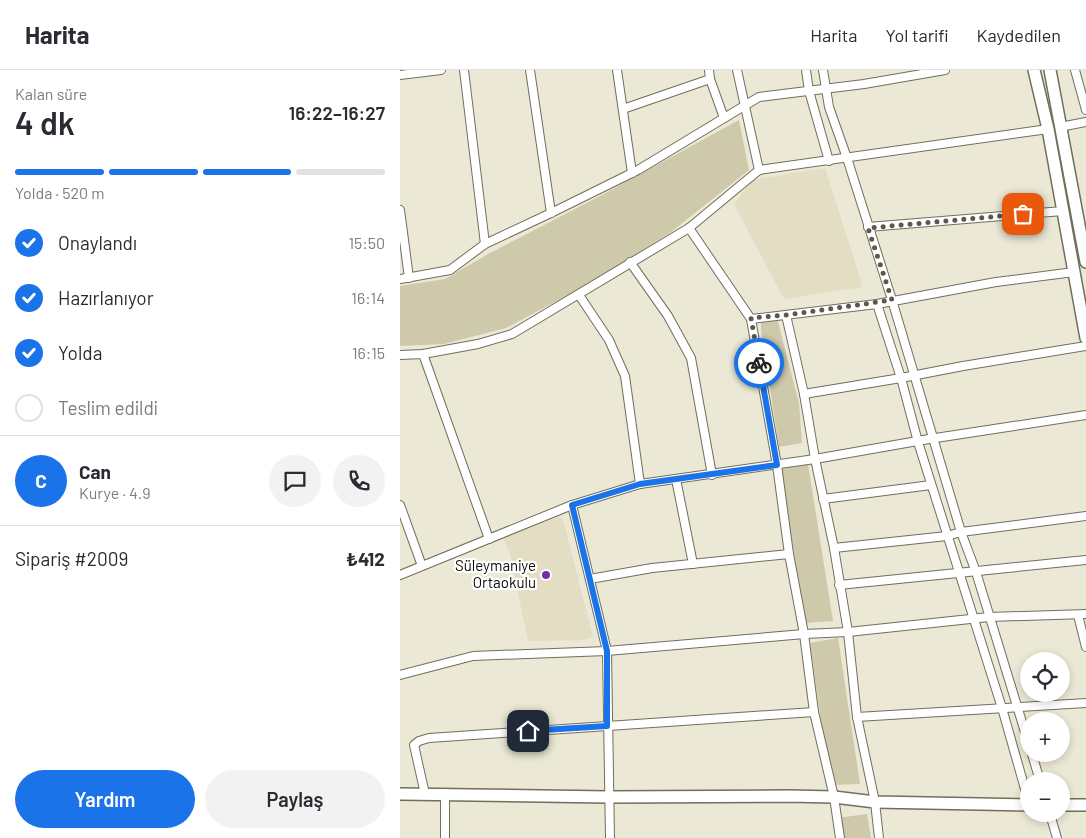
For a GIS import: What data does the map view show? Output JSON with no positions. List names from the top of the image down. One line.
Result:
{"places":["Süleymaniye Ortaokulu"],"page":{"header":"Harita","nav":["Harita","Yol tarifi","Kaydedilen"],"heading":["4 dk","Kalan süre","16:22–16:27"],"panel":["Can","Kurye · 4.9","Sipariş #2009","₺412"],"bar":"Yolda · 520 m","list":[["Onaylandı","15:50"],["Hazırlanıyor","16:14"],["Yolda","16:15"],"Teslim edildi"],"round":"C","map_buttons":["+","−"],"buttons":["Yardım","Paylaş"]}}
